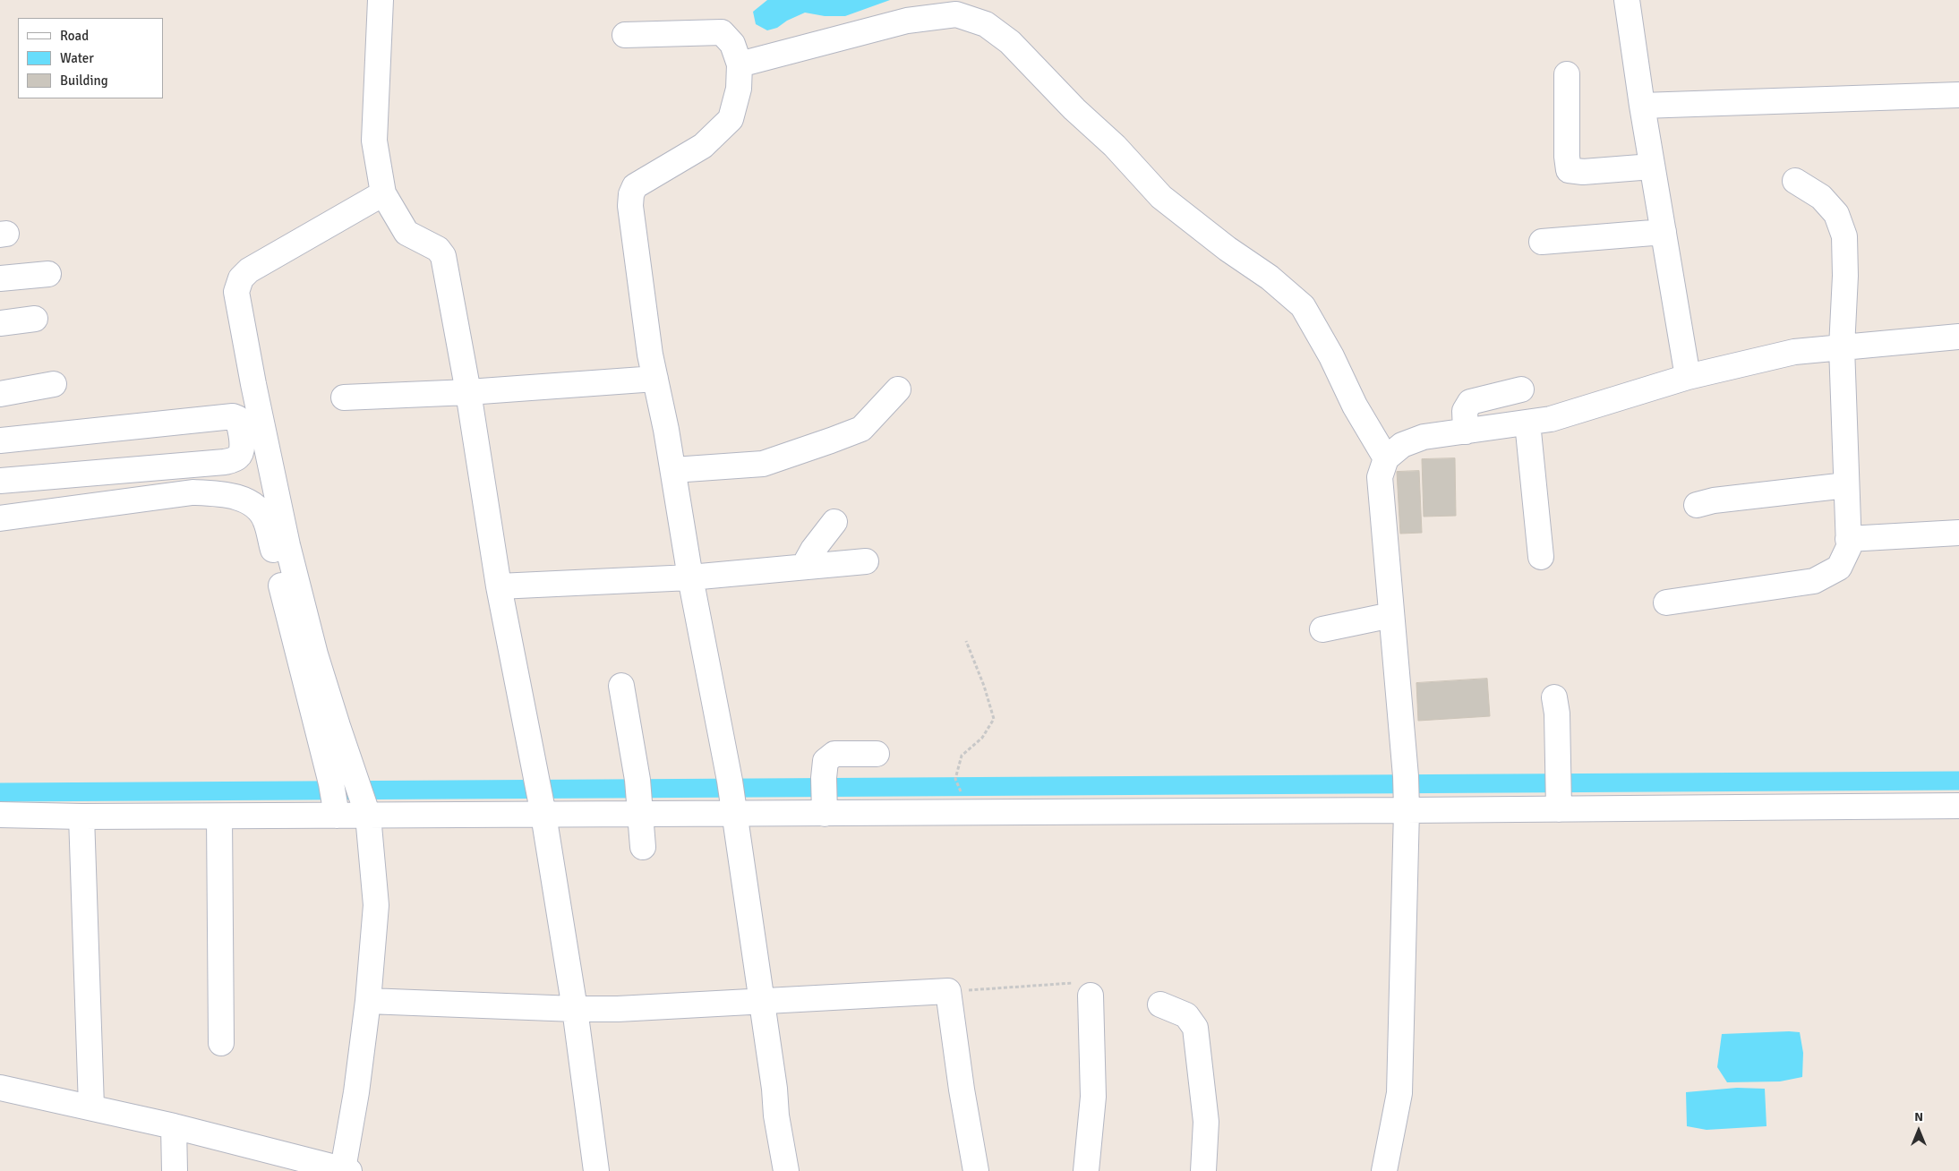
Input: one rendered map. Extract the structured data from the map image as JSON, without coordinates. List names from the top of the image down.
{
  "legend": ["Road", "Water", "Building"],
  "north": "top"
}
